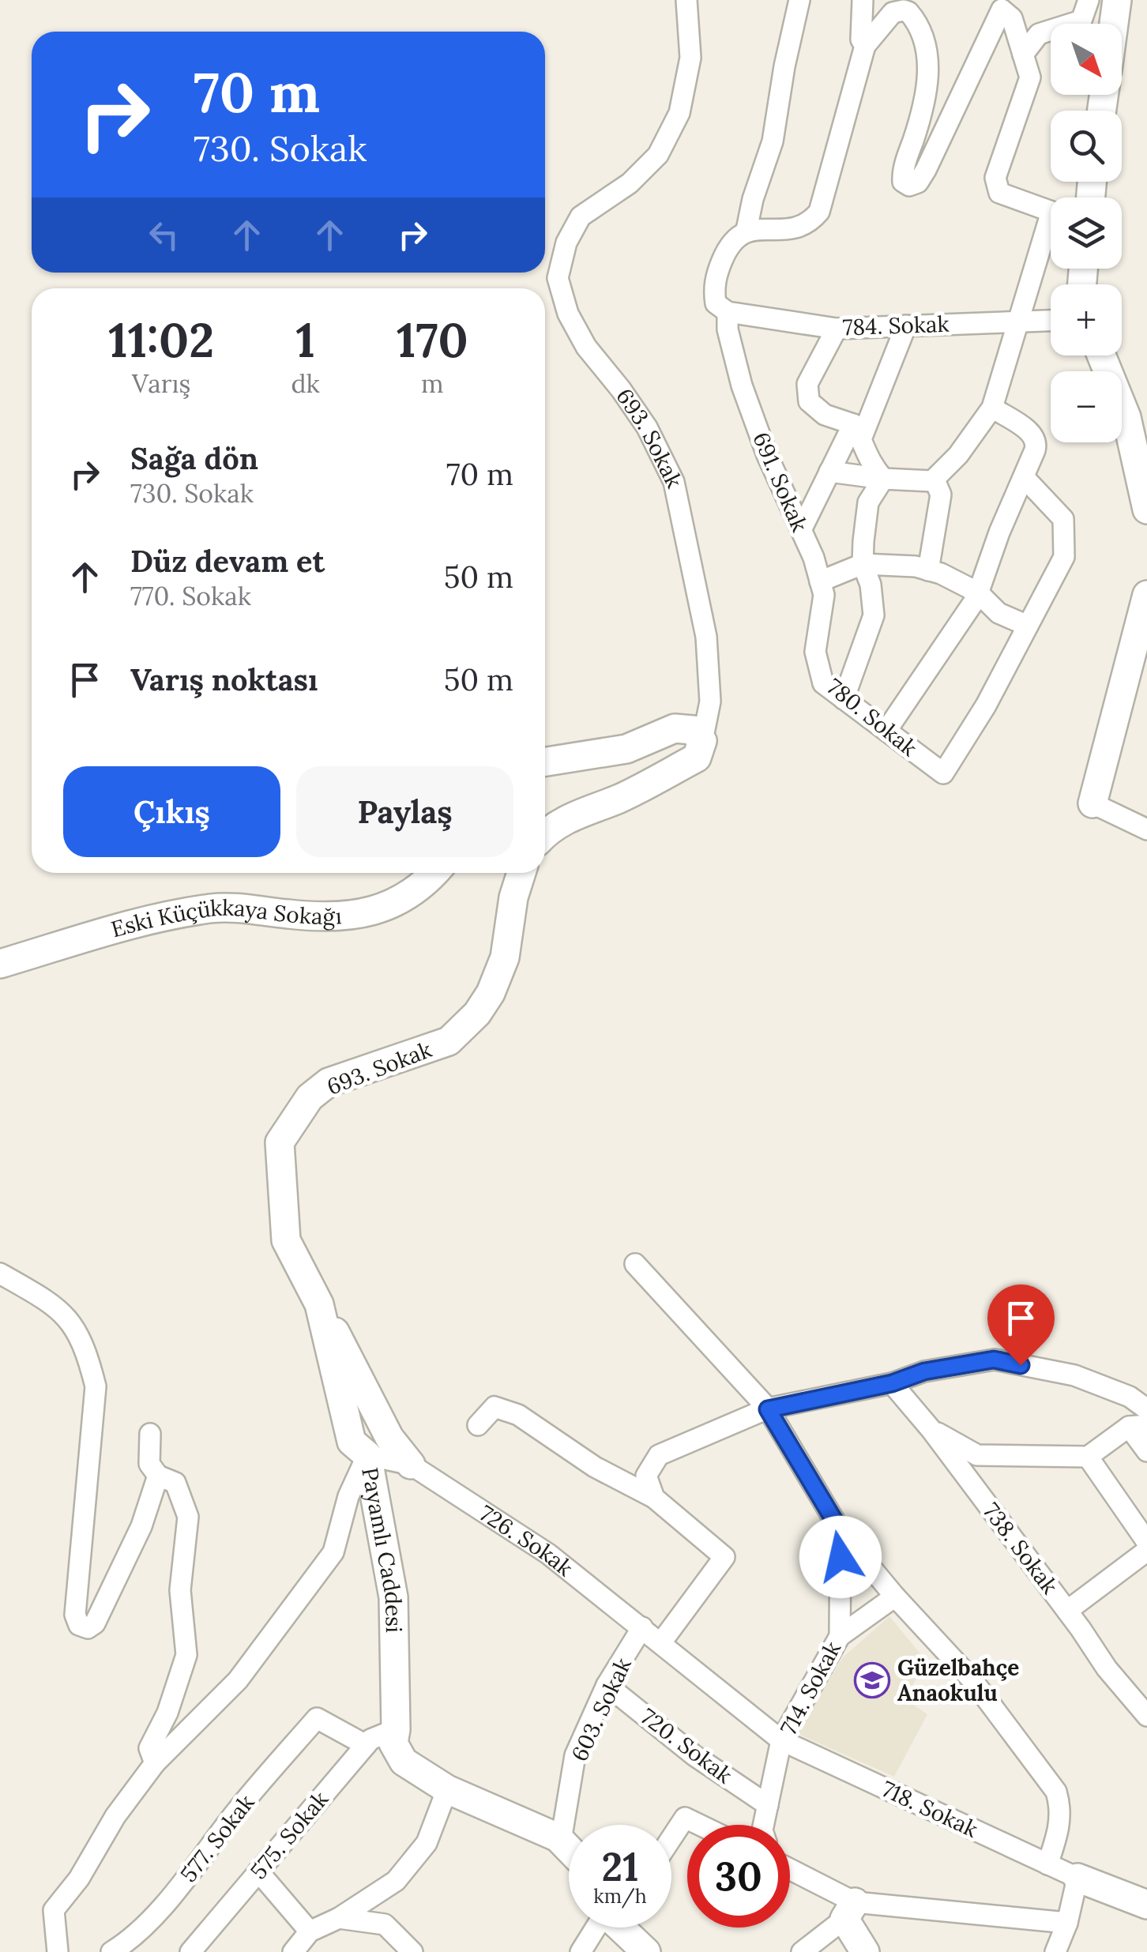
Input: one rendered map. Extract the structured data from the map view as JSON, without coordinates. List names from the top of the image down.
{
  "streets": {
    "street": [
      "784. Sokak",
      "693. Sokak",
      "691. Sokak",
      "780. Sokak",
      "Eski Küçükkaya Sokağı",
      "726. Sokak",
      "738. Sokak",
      "Payamlı Caddesi",
      "714. Sokak",
      "603. Sokak",
      "720. Sokak",
      "718. Sokak",
      "575. Sokak",
      "577. Sokak"
    ]
  },
  "crossings": [
    ["784. Sokak", "691. Sokak"],
    ["693. Sokak", "Payamlı Caddesi"],
    ["691. Sokak", "780. Sokak"],
    ["726. Sokak", "Payamlı Caddesi"],
    ["726. Sokak", "714. Sokak"],
    ["726. Sokak", "603. Sokak"],
    ["726. Sokak", "718. Sokak"],
    ["Payamlı Caddesi", "603. Sokak"],
    ["Payamlı Caddesi", "575. Sokak"],
    ["714. Sokak", "720. Sokak"],
    ["714. Sokak", "718. Sokak"],
    ["603. Sokak", "720. Sokak"],
    ["575. Sokak", "577. Sokak"]
  ],
  "places": {
    "school or university": ["Güzelbahçe Anaokulu"]
  },
  "north": "bottom right",
  "page": {
    "map_buttons": ["+", "−"],
    "turn": ["70 m", "730. Sokak"],
    "eta": [
      "11:02",
      "Varış",
      "1",
      "dk",
      "170",
      "m"
    ],
    "list": [
      {
        "name": "Sağa dön",
        "note": "730. Sokak",
        "value": "70 m"
      },
      {
        "name": "Düz devam et",
        "note": "770. Sokak",
        "value": "50 m"
      },
      {
        "name": "Varış noktası",
        "value": "50 m"
      }
    ],
    "buttons": ["Çıkış", "Paylaş"],
    "speed": "21 km/h",
    "limit": "30"
  }
}
